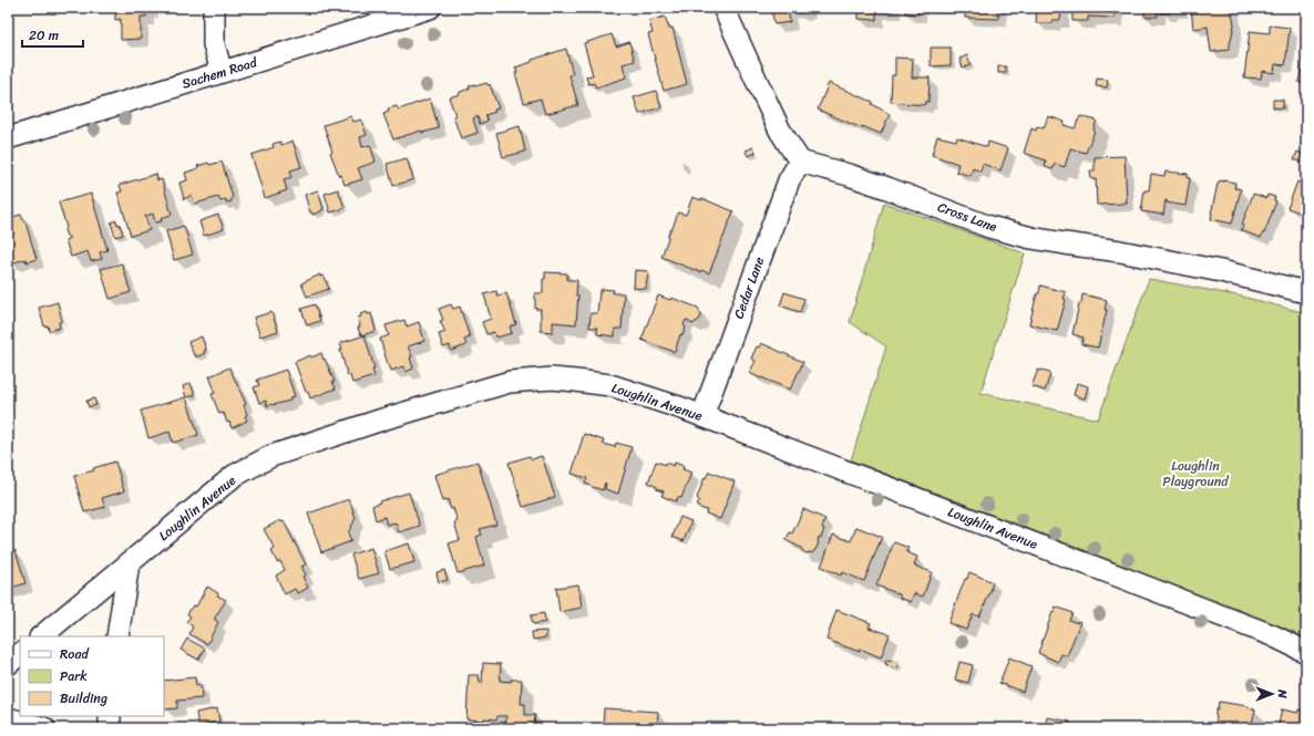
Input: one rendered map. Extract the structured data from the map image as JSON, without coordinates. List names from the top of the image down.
{
  "streets": {
    "street": [
      "Sachem Road",
      "Cross Lane",
      "Cedar Lane",
      "Loughlin Avenue"
    ]
  },
  "crossings": [
    ["Cross Lane", "Cedar Lane"],
    ["Cedar Lane", "Loughlin Avenue"]
  ],
  "parks": ["Loughlin Playground"],
  "legend": ["Road", "Park", "Building"],
  "scale_bar": "20 m",
  "north": "right"
}
